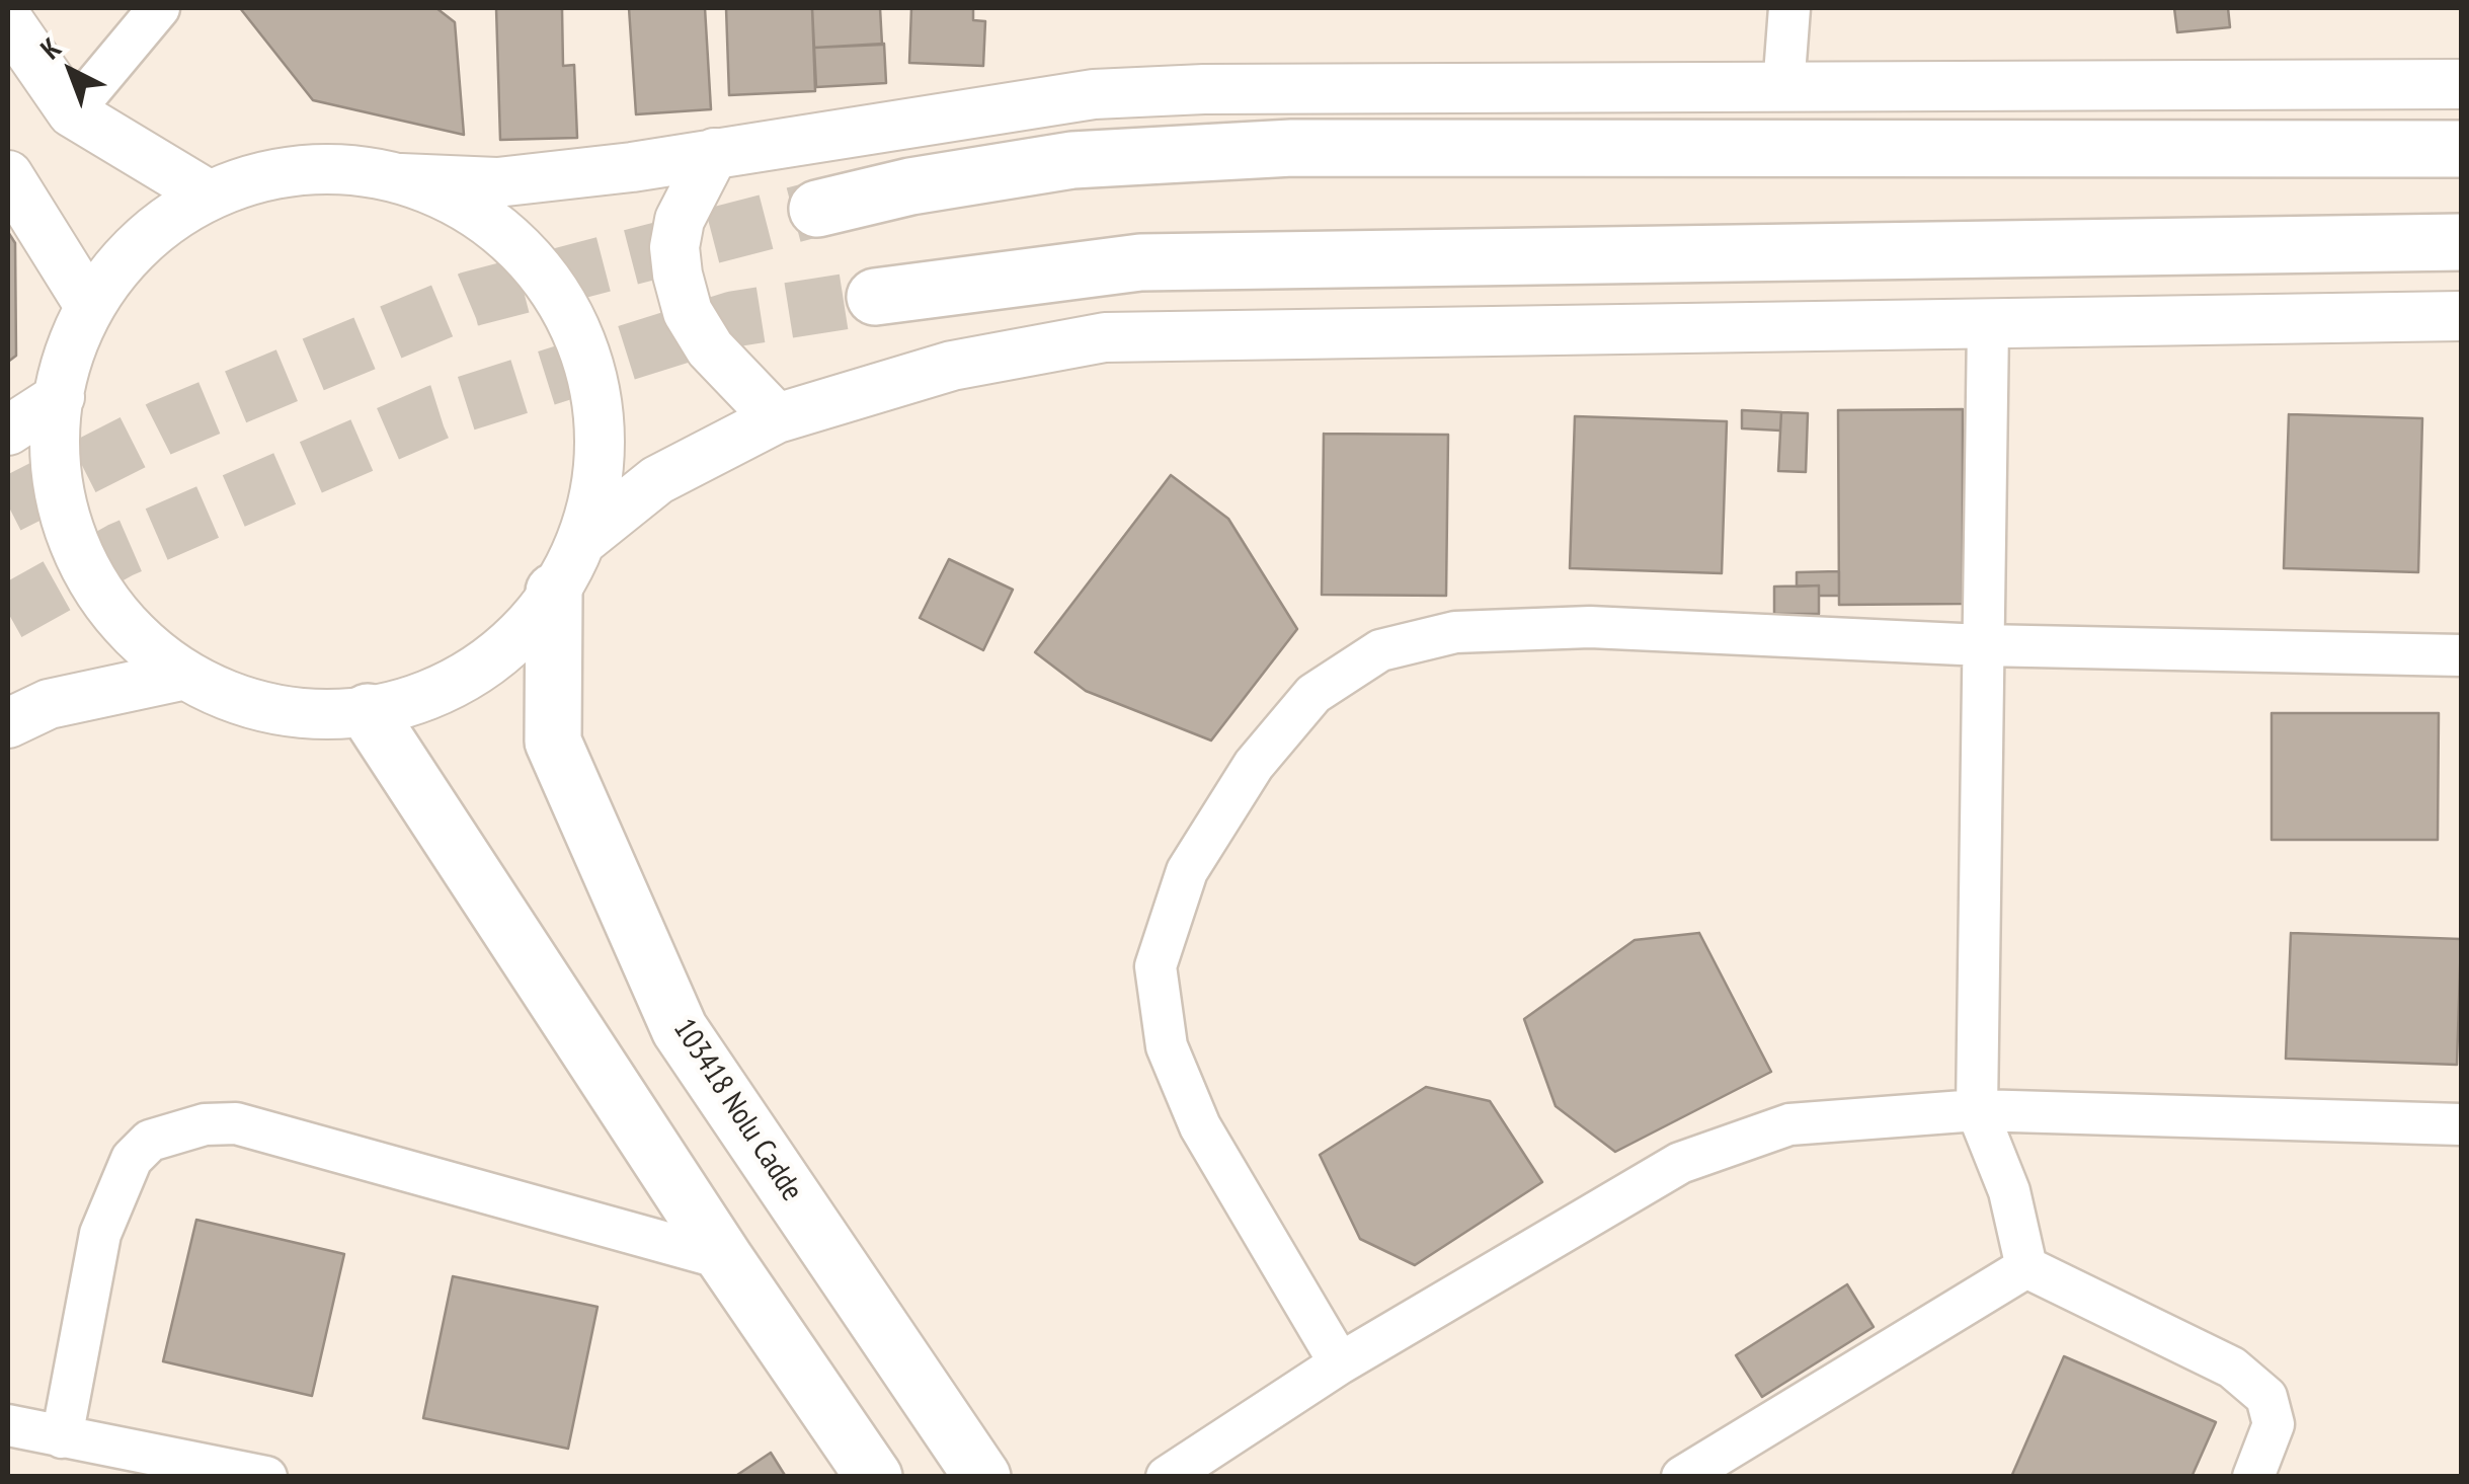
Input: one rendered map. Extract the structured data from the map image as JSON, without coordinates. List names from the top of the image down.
{
  "streets": {
    "main road": ["103418 Nolu Cadde"]
  },
  "north": "top left"
}
